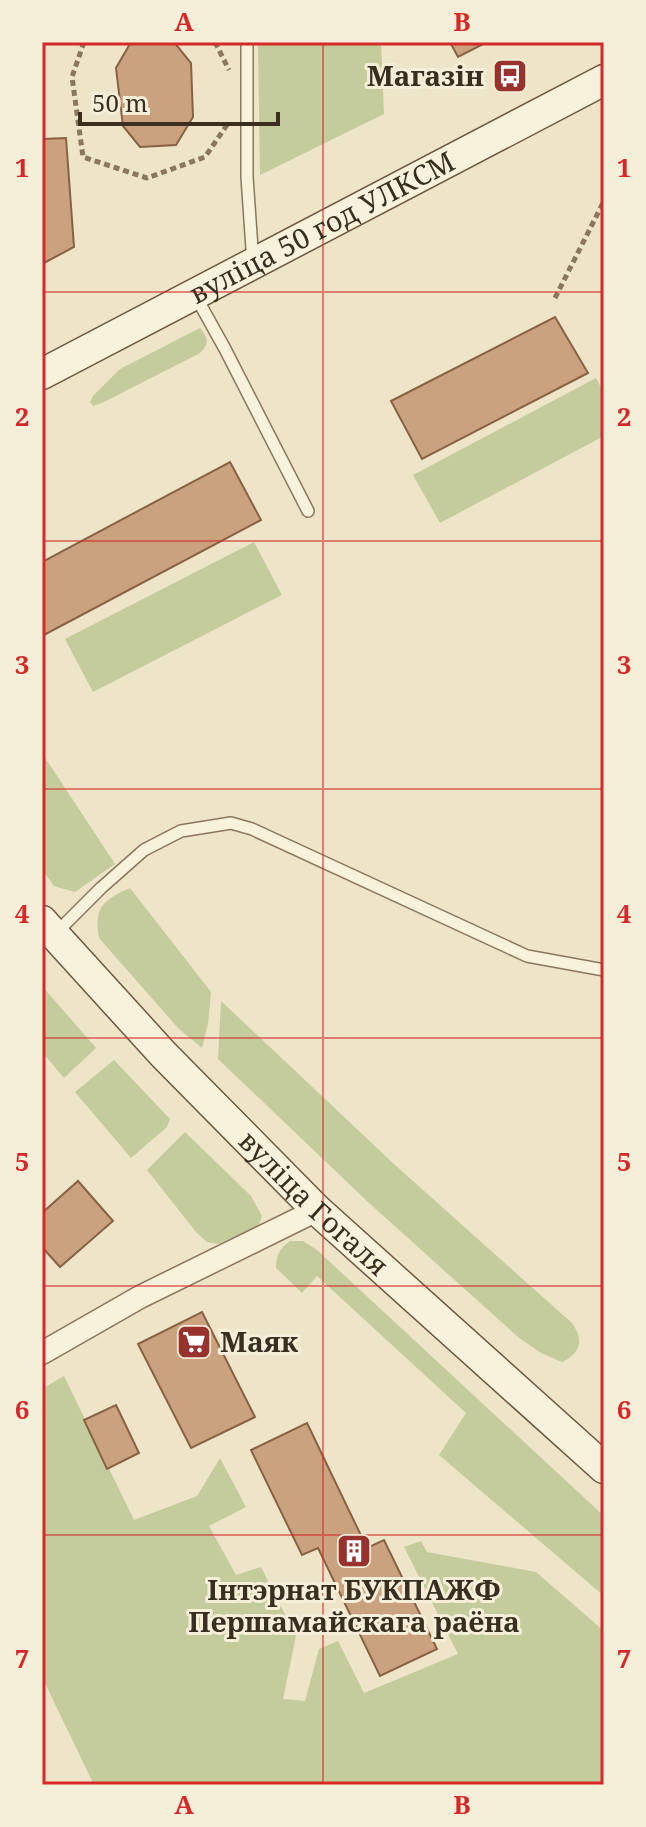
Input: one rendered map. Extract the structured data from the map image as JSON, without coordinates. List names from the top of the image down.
{
  "streets": {
    "main road": ["вуліца 50 год УЛКСМ", "вуліца Гогаля"]
  },
  "places": {
    "bus stop": ["Магазін"],
    "supermarket": ["Маяк"],
    "building": ["Інтэрнат БУКПАЖФ Першамайскага раёна"]
  },
  "scale_bar": "50 m",
  "grid": {
    "columns": ["A", "B"],
    "rows": [
      "1",
      "2",
      "3",
      "4",
      "5",
      "6",
      "7"
    ]
  }
}
